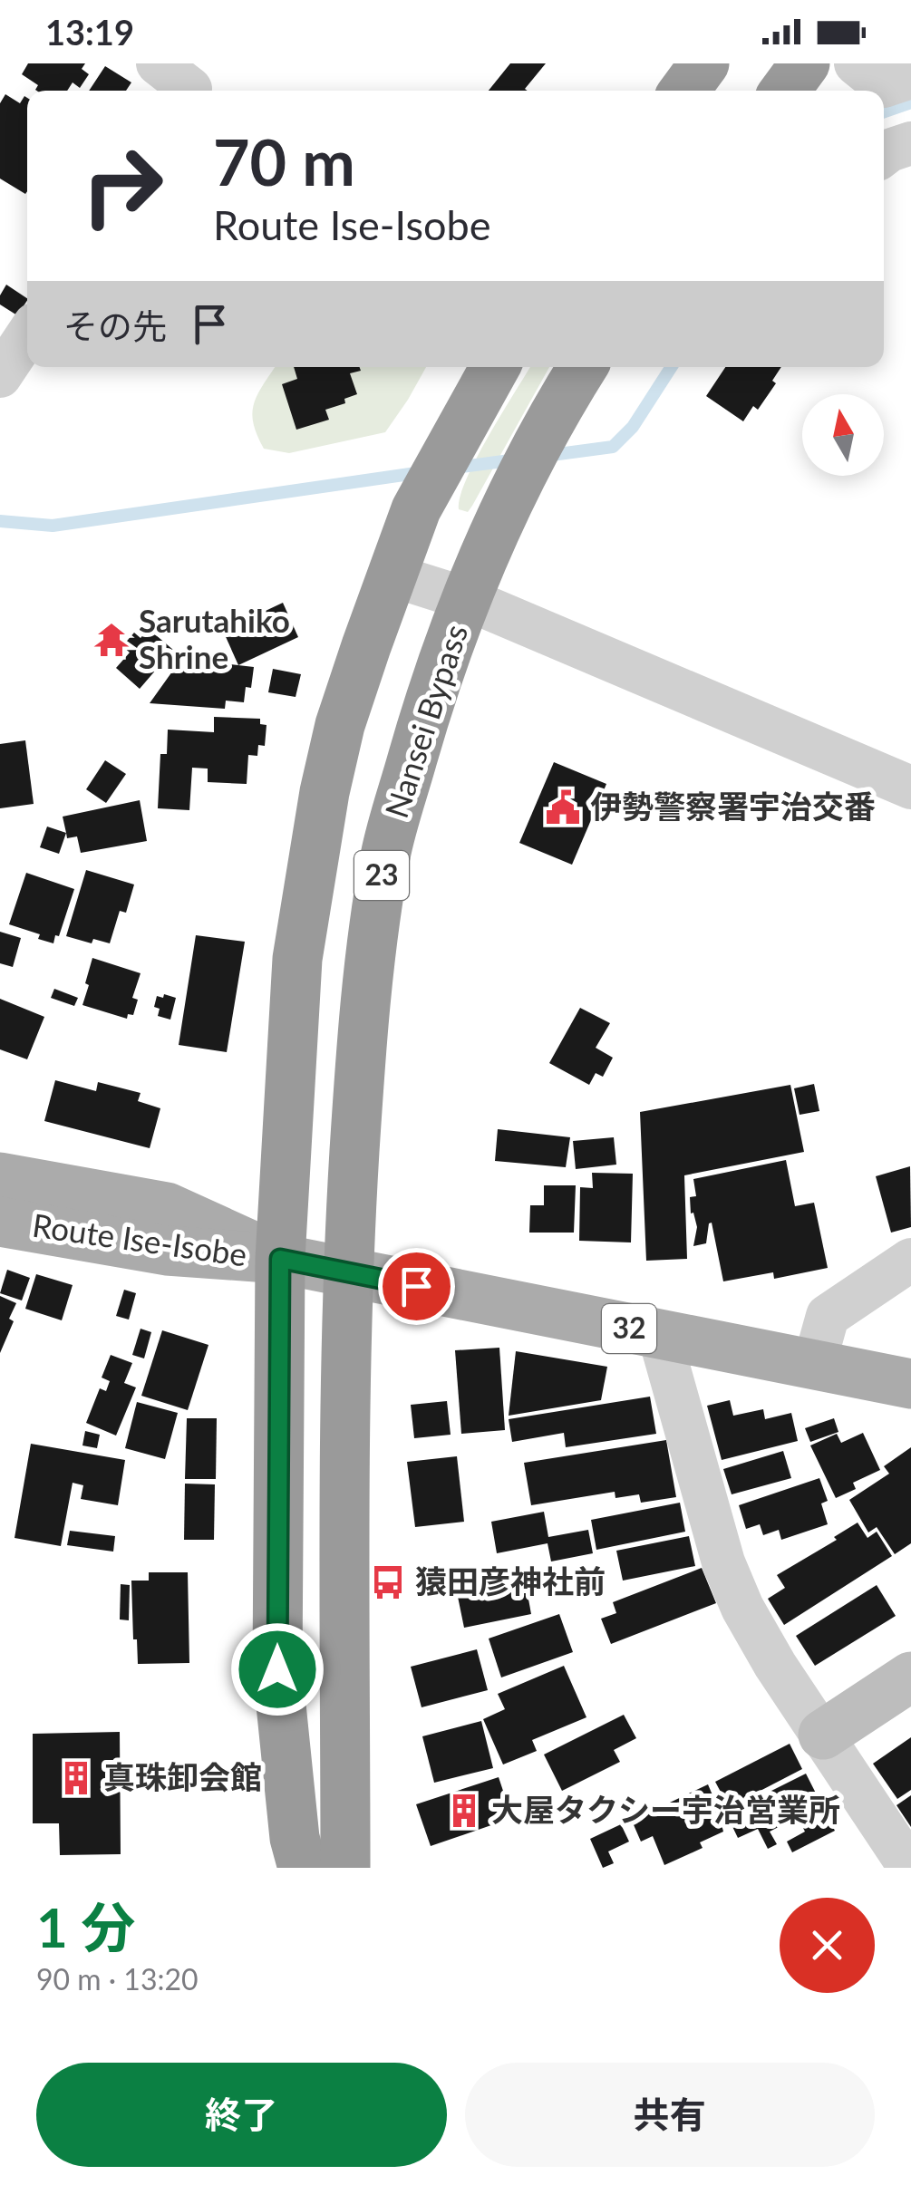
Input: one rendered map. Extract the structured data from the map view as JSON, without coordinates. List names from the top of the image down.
{
  "streets": {
    "highway": ["Nansei Bypass", "23"],
    "main road": ["Route Ise-Isobe", "32"]
  },
  "crossings": [
    ["Nansei Bypass", "23"],
    ["Nansei Bypass", "Route Ise-Isobe"],
    ["23", "Route Ise-Isobe"]
  ],
  "places": {
    "temple": ["Sarutahiko Shrine"],
    "public building": ["伊勢警察署宇治交番"],
    "bus stop": ["猿田彦神社前"],
    "building": ["真珠卸会館", "大屋タクシー宇治営業所"]
  },
  "north": "top",
  "page": {
    "status": "13:19",
    "turn": ["70 m", "Route Ise-Isobe"],
    "then": "その先",
    "heading": ["1 分", "90 m · 13:20"],
    "buttons": ["終了", "共有"]
  }
}
